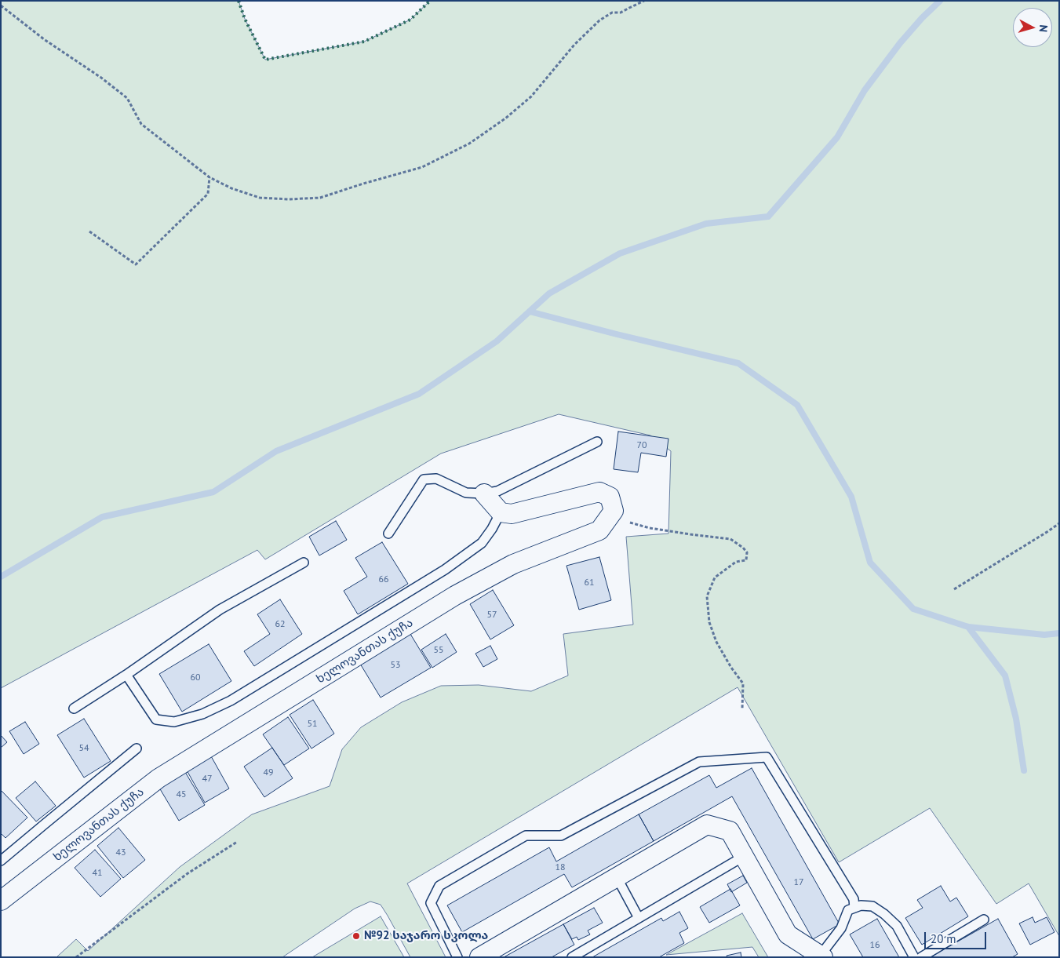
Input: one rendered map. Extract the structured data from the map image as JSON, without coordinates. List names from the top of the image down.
{
  "streets": {
    "street": ["ხელოვანთას ქუჩა"]
  },
  "places": ["№92 საჯარო სკოლა"],
  "house_numbers": [
    "70",
    "66",
    "61",
    "57",
    "62",
    "55",
    "53",
    "60",
    "51",
    "54",
    "49",
    "47",
    "45",
    "43",
    "18",
    "41",
    "17",
    "16"
  ],
  "scale_bar": "20 m",
  "north": "right"
}
